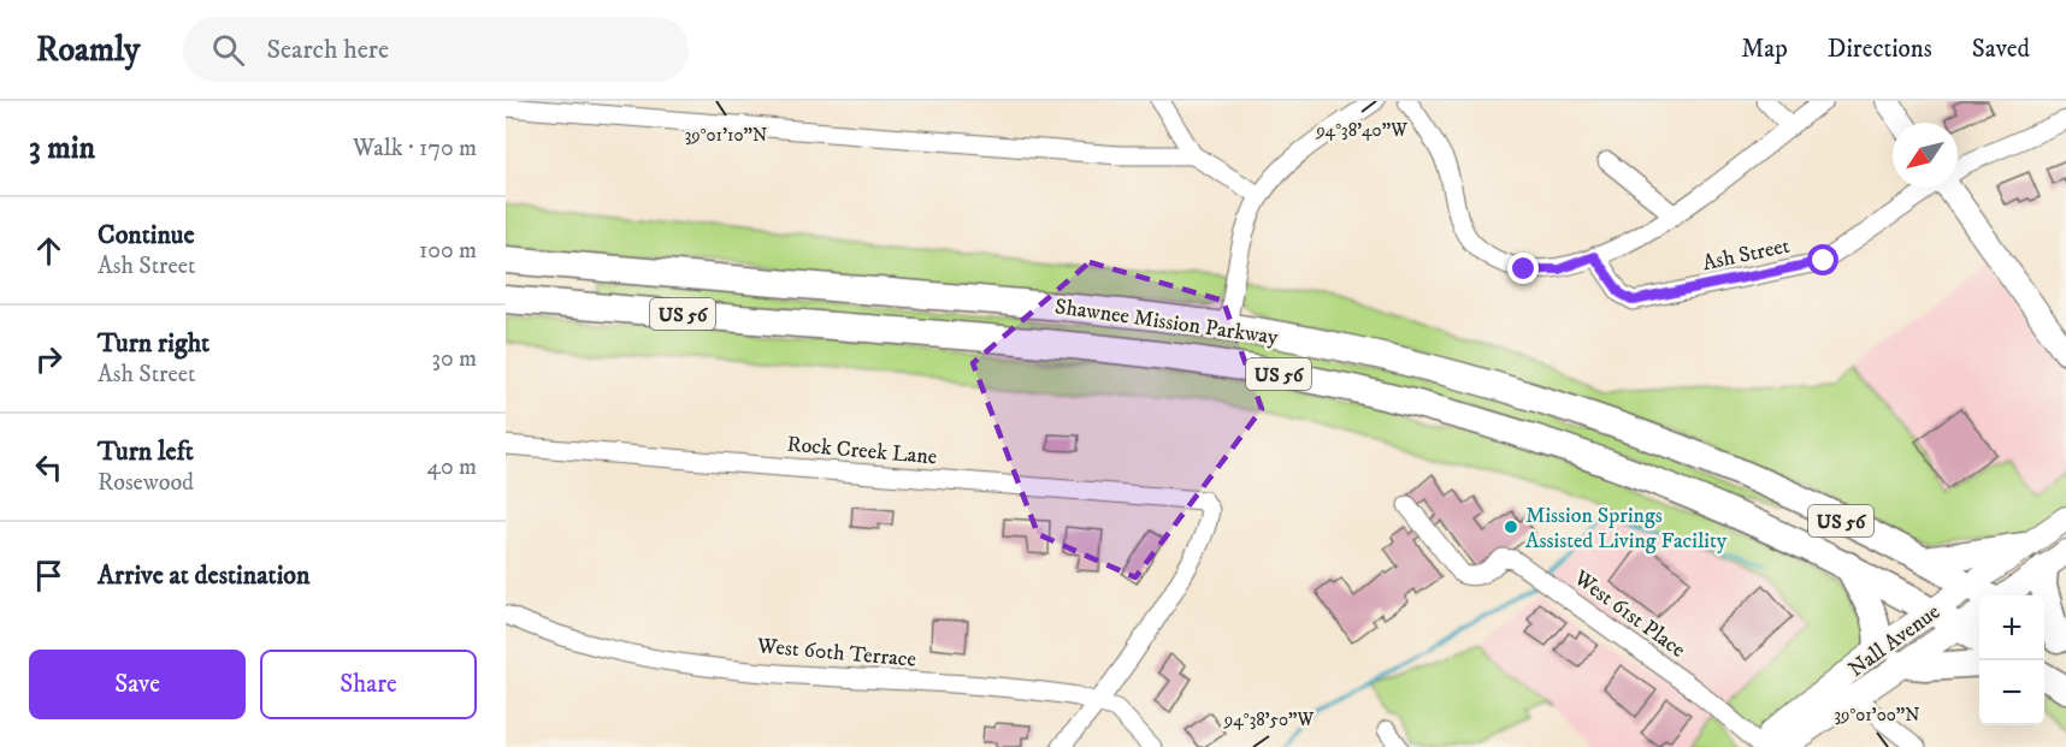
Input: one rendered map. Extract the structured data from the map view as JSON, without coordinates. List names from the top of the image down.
{
  "streets": {
    "highway": ["US 56", "Shawnee Mission Parkway"],
    "main road": ["Nall Avenue"],
    "street": [
      "Ash Street",
      "Rock Creek Lane",
      "West 61st Place",
      "West 60th Terrace"
    ]
  },
  "crossings": [
    ["Shawnee Mission Parkway", "Nall Avenue"],
    ["Rock Creek Lane", "West 60th Terrace"],
    ["West 61st Place", "Nall Avenue"]
  ],
  "places": ["Mission Springs Assisted Living Facility"],
  "north": "bottom left",
  "page": {
    "header": "Roamly",
    "search": "Search here",
    "nav": ["Map", "Directions", "Saved"],
    "heading": ["3 min", "Walk · 170 m"],
    "list": [
      ["Continue", "Ash Street", "100 m"],
      ["Turn right", "Ash Street", "30 m"],
      ["Turn left", "Rosewood", "40 m"],
      "Arrive at destination"
    ],
    "map_buttons": ["+", "−"],
    "buttons": ["Save", "Share"]
  },
  "coordinates": [
    "94°38'40\"W",
    "39°01'10\"N",
    "39°01'00\"N",
    "94°38'50\"W"
  ]
}
